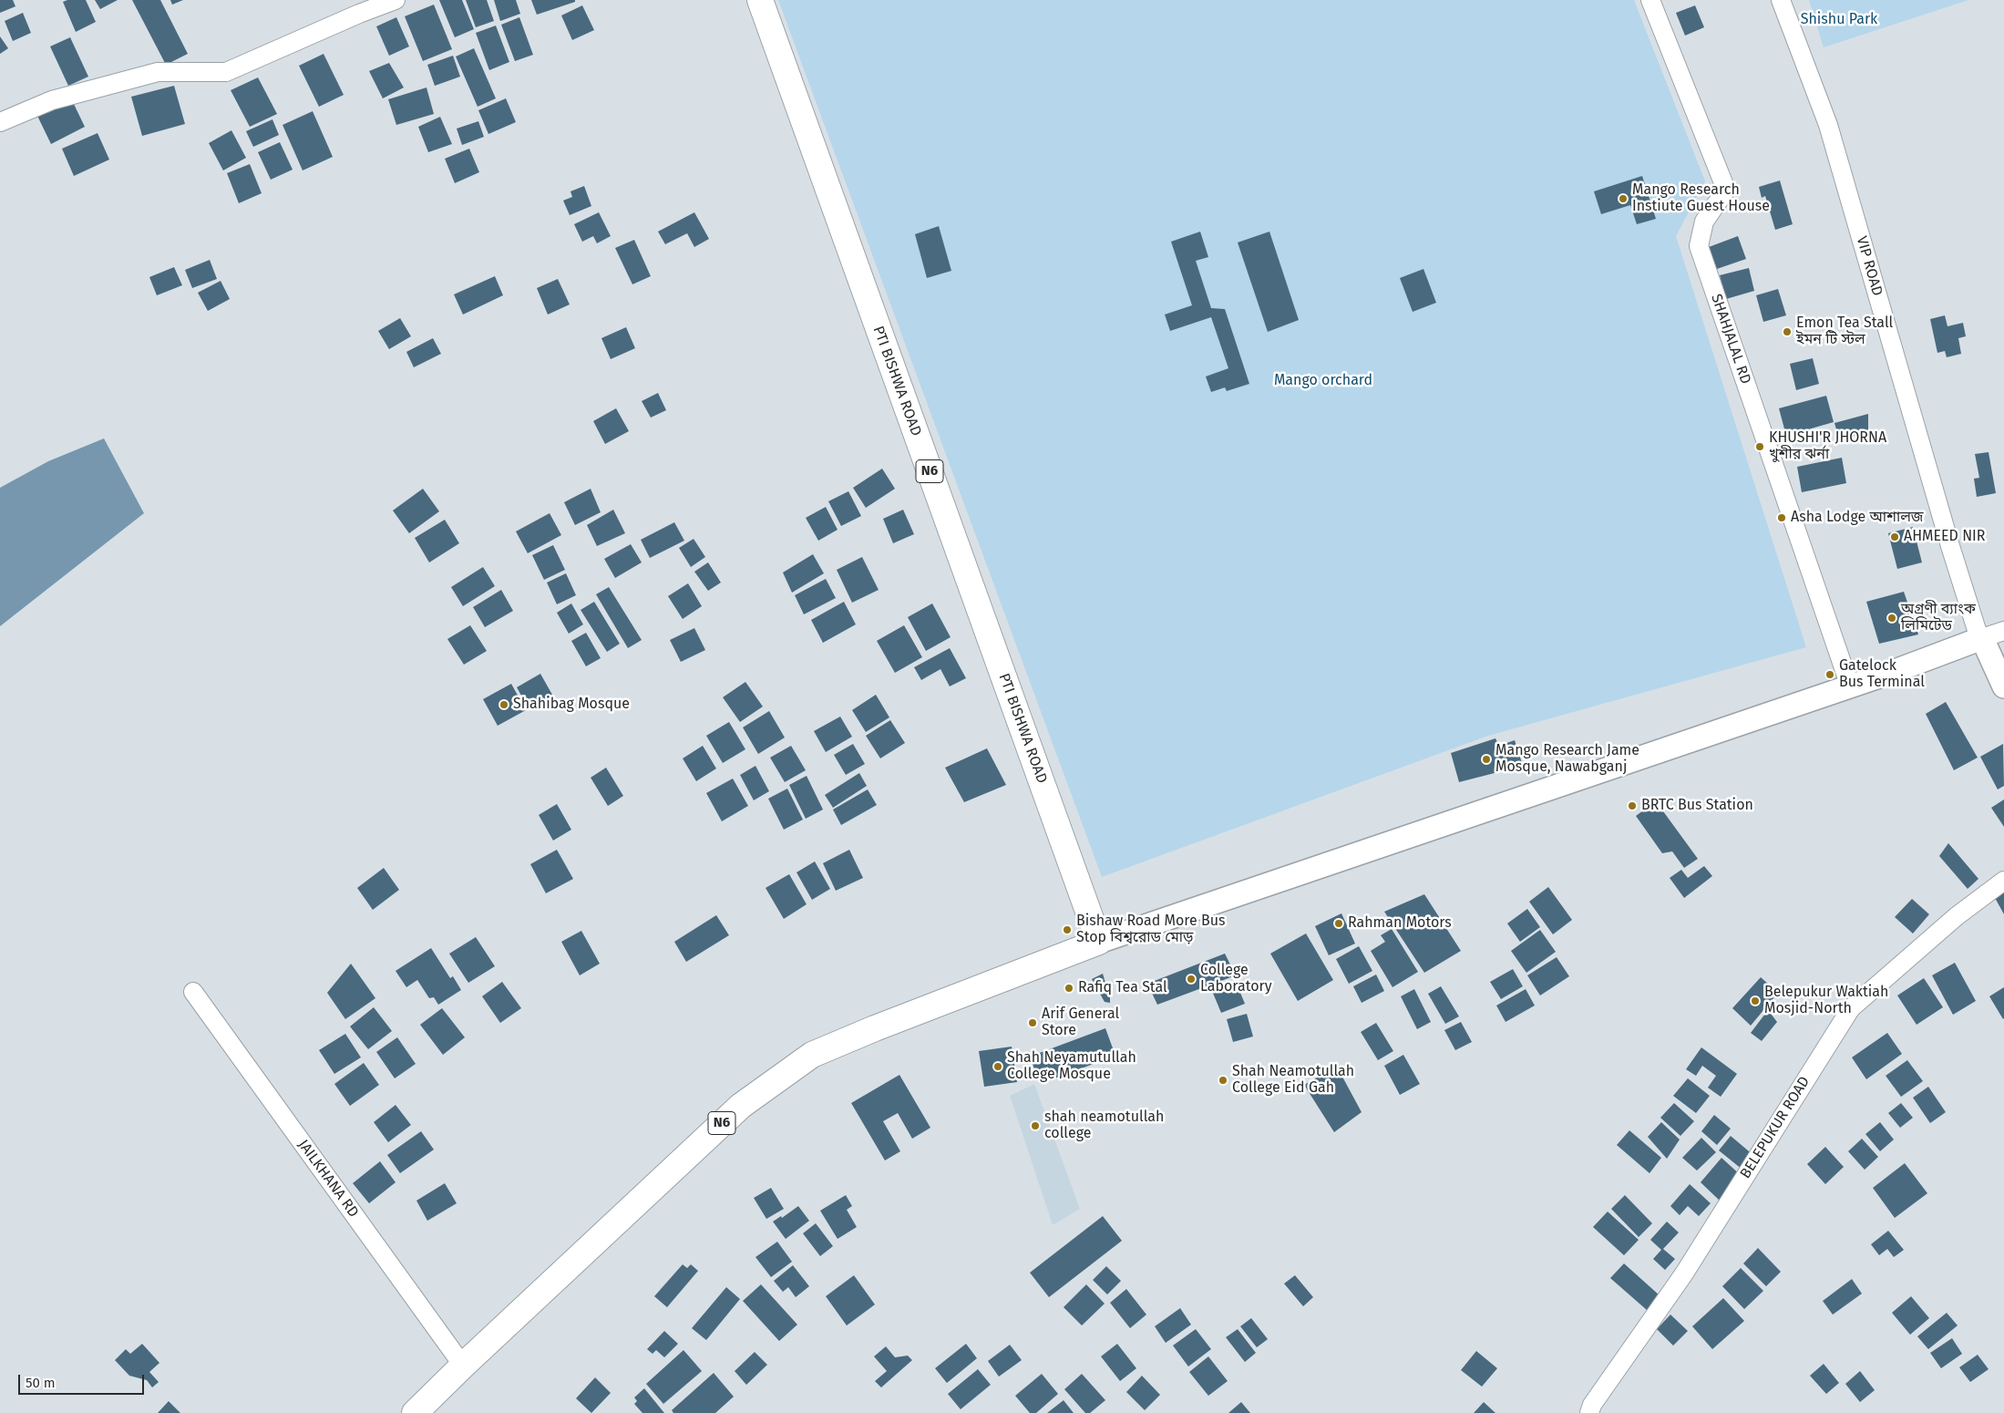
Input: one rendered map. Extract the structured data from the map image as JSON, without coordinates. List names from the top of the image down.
{
  "streets": {
    "highway": ["PTI BISHWA ROAD", "N6"],
    "street": [
      "VIP ROAD",
      "SHAHJALAL RD",
      "BELEPUKUR ROAD",
      "JAILKHANA RD"
    ]
  },
  "crossings": [
    ["PTI BISHWA ROAD", "N6"],
    ["N6", "JAILKHANA RD"]
  ],
  "parks": ["Shishu Park", "Mango orchard"],
  "places": [
    "Mango Research Instiute Guest House",
    "Emon Tea Stall ইমন টি স্টল",
    "KHUSHI'R JHORNA খুশীর ঝর্না",
    "Asha Lodge আশালজ",
    "AHMEED NIR",
    "অগ্রণী ব্যাংক লিমিটেড",
    "Gatelock Bus Terminal",
    "Shahibag Mosque",
    "Mango Research Jame Mosque, Nawabganj",
    "BRTC Bus Station",
    "Rahman Motors",
    "Bishaw Road More Bus Stop বিশ্বরোড মোড়",
    "College Laboratory",
    "Rafiq Tea Stal",
    "Belepukur Waktiah Mosjid-North",
    "Arif General Store",
    "Shah Neyamutullah College Mosque",
    "Shah Neamotullah College Eid Gah",
    "shah neamotullah college"
  ],
  "scale_bar": "50 m"
}
